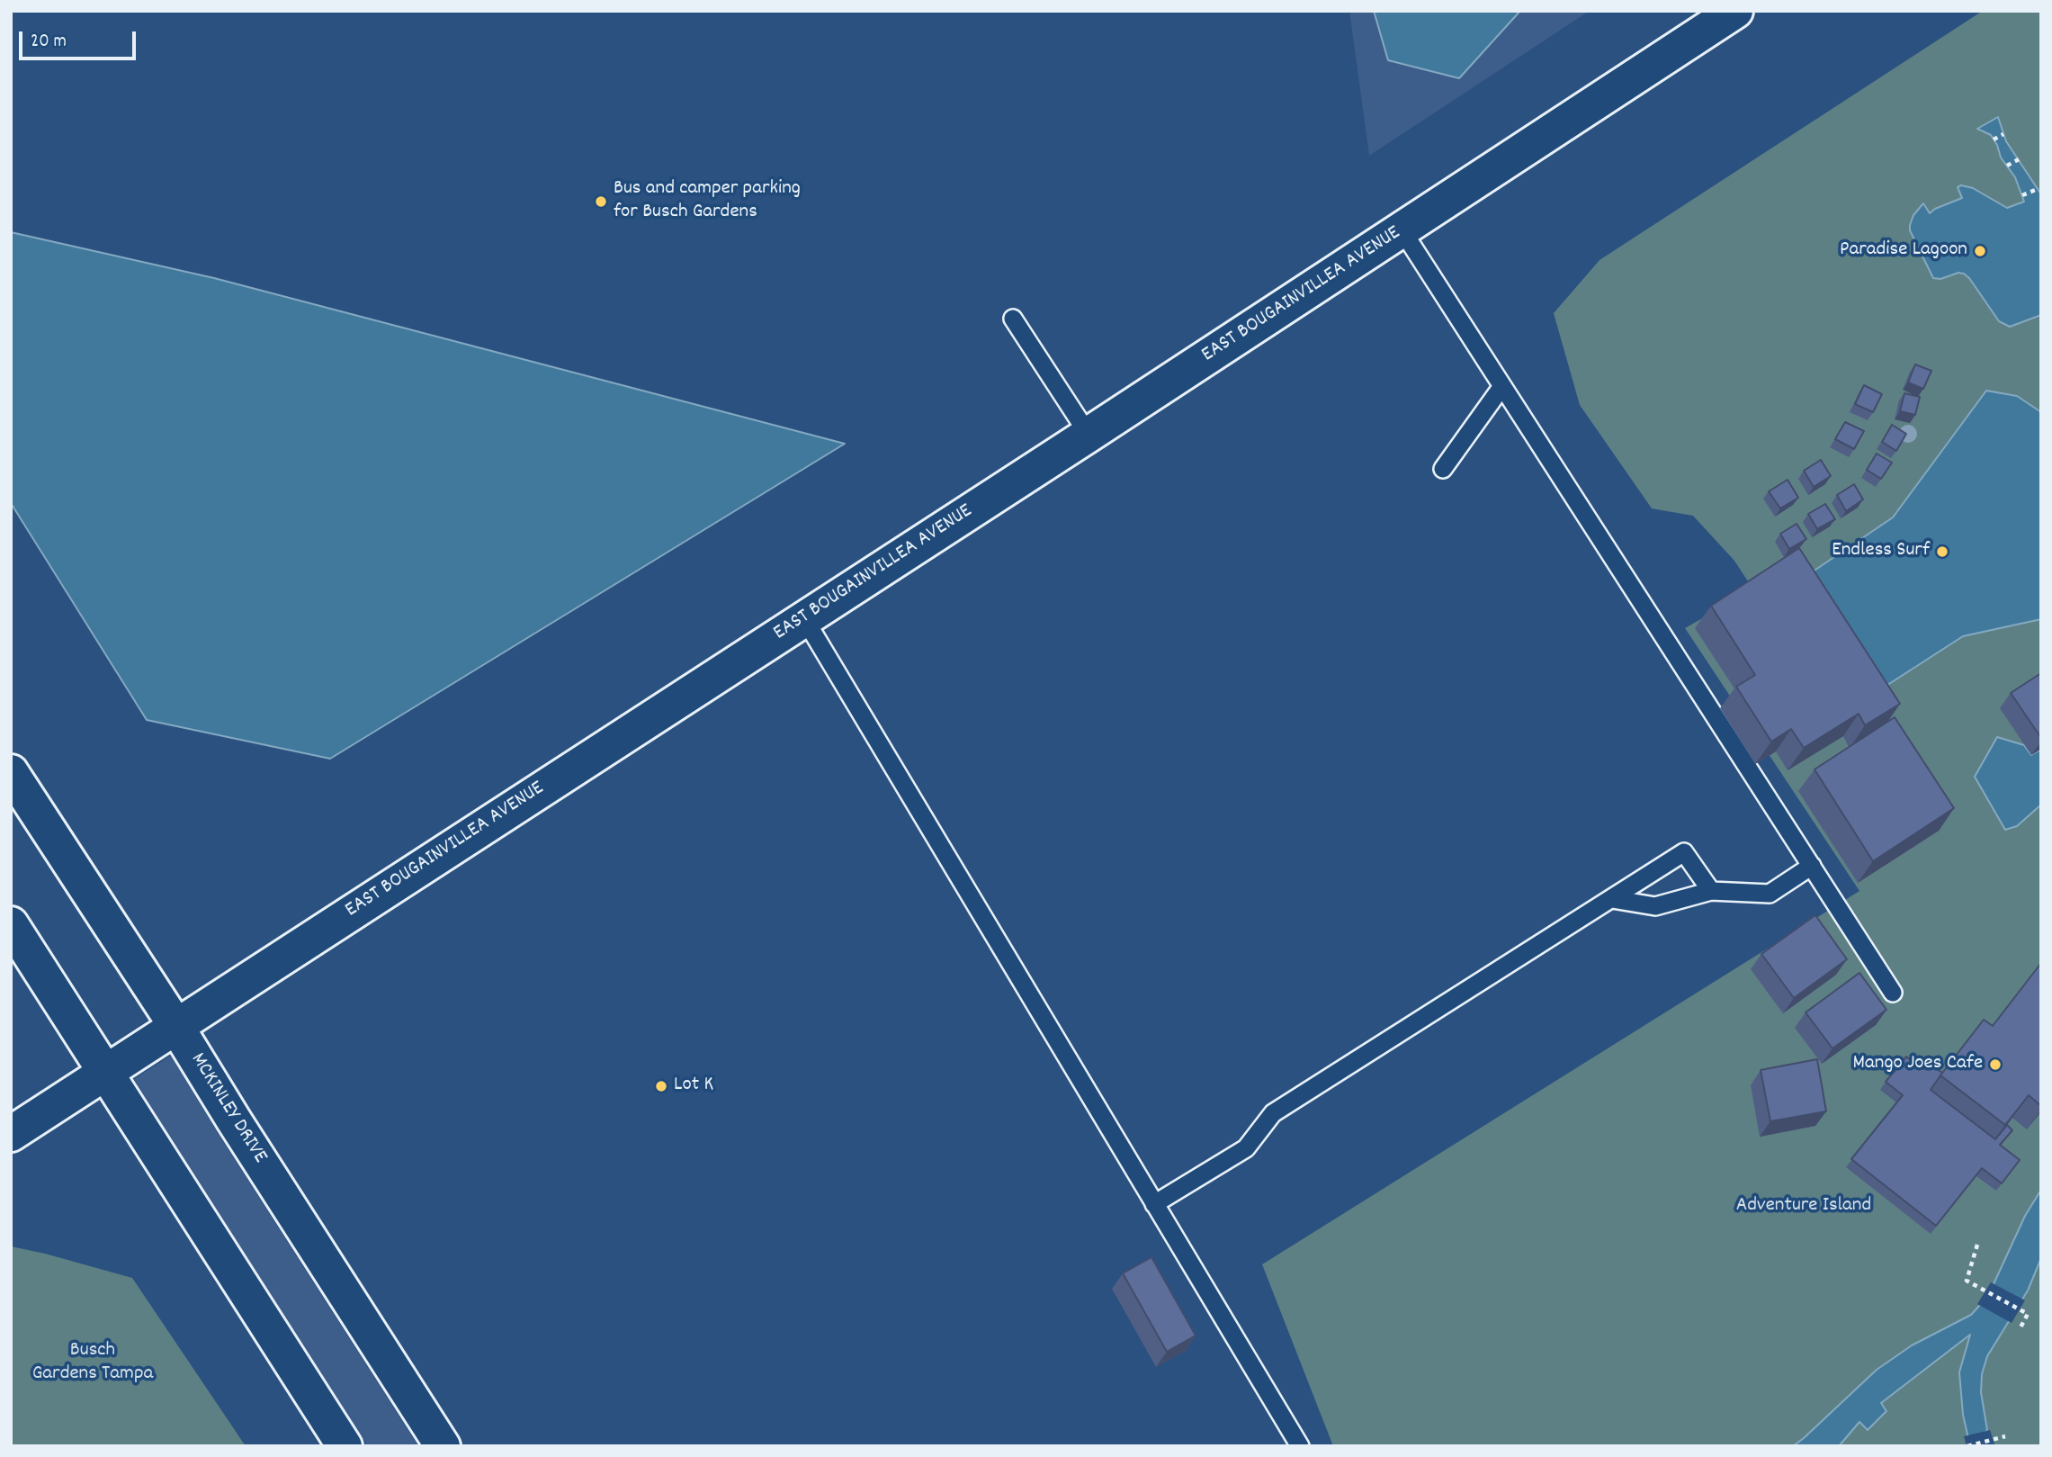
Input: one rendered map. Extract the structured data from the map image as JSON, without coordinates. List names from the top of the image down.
{
  "streets": {
    "street": ["EAST BOUGAINVILLEA AVENUE", "MCKINLEY DRIVE"]
  },
  "crossings": [
    ["EAST BOUGAINVILLEA AVENUE", "MCKINLEY DRIVE"]
  ],
  "parks": ["Adventure Island", "Busch Gardens Tampa"],
  "places": [
    "Bus and camper parking for Busch Gardens",
    "Paradise Lagoon",
    "Endless Surf",
    "Mango Joes Cafe",
    "Lot K"
  ],
  "scale_bar": "20 m"
}
